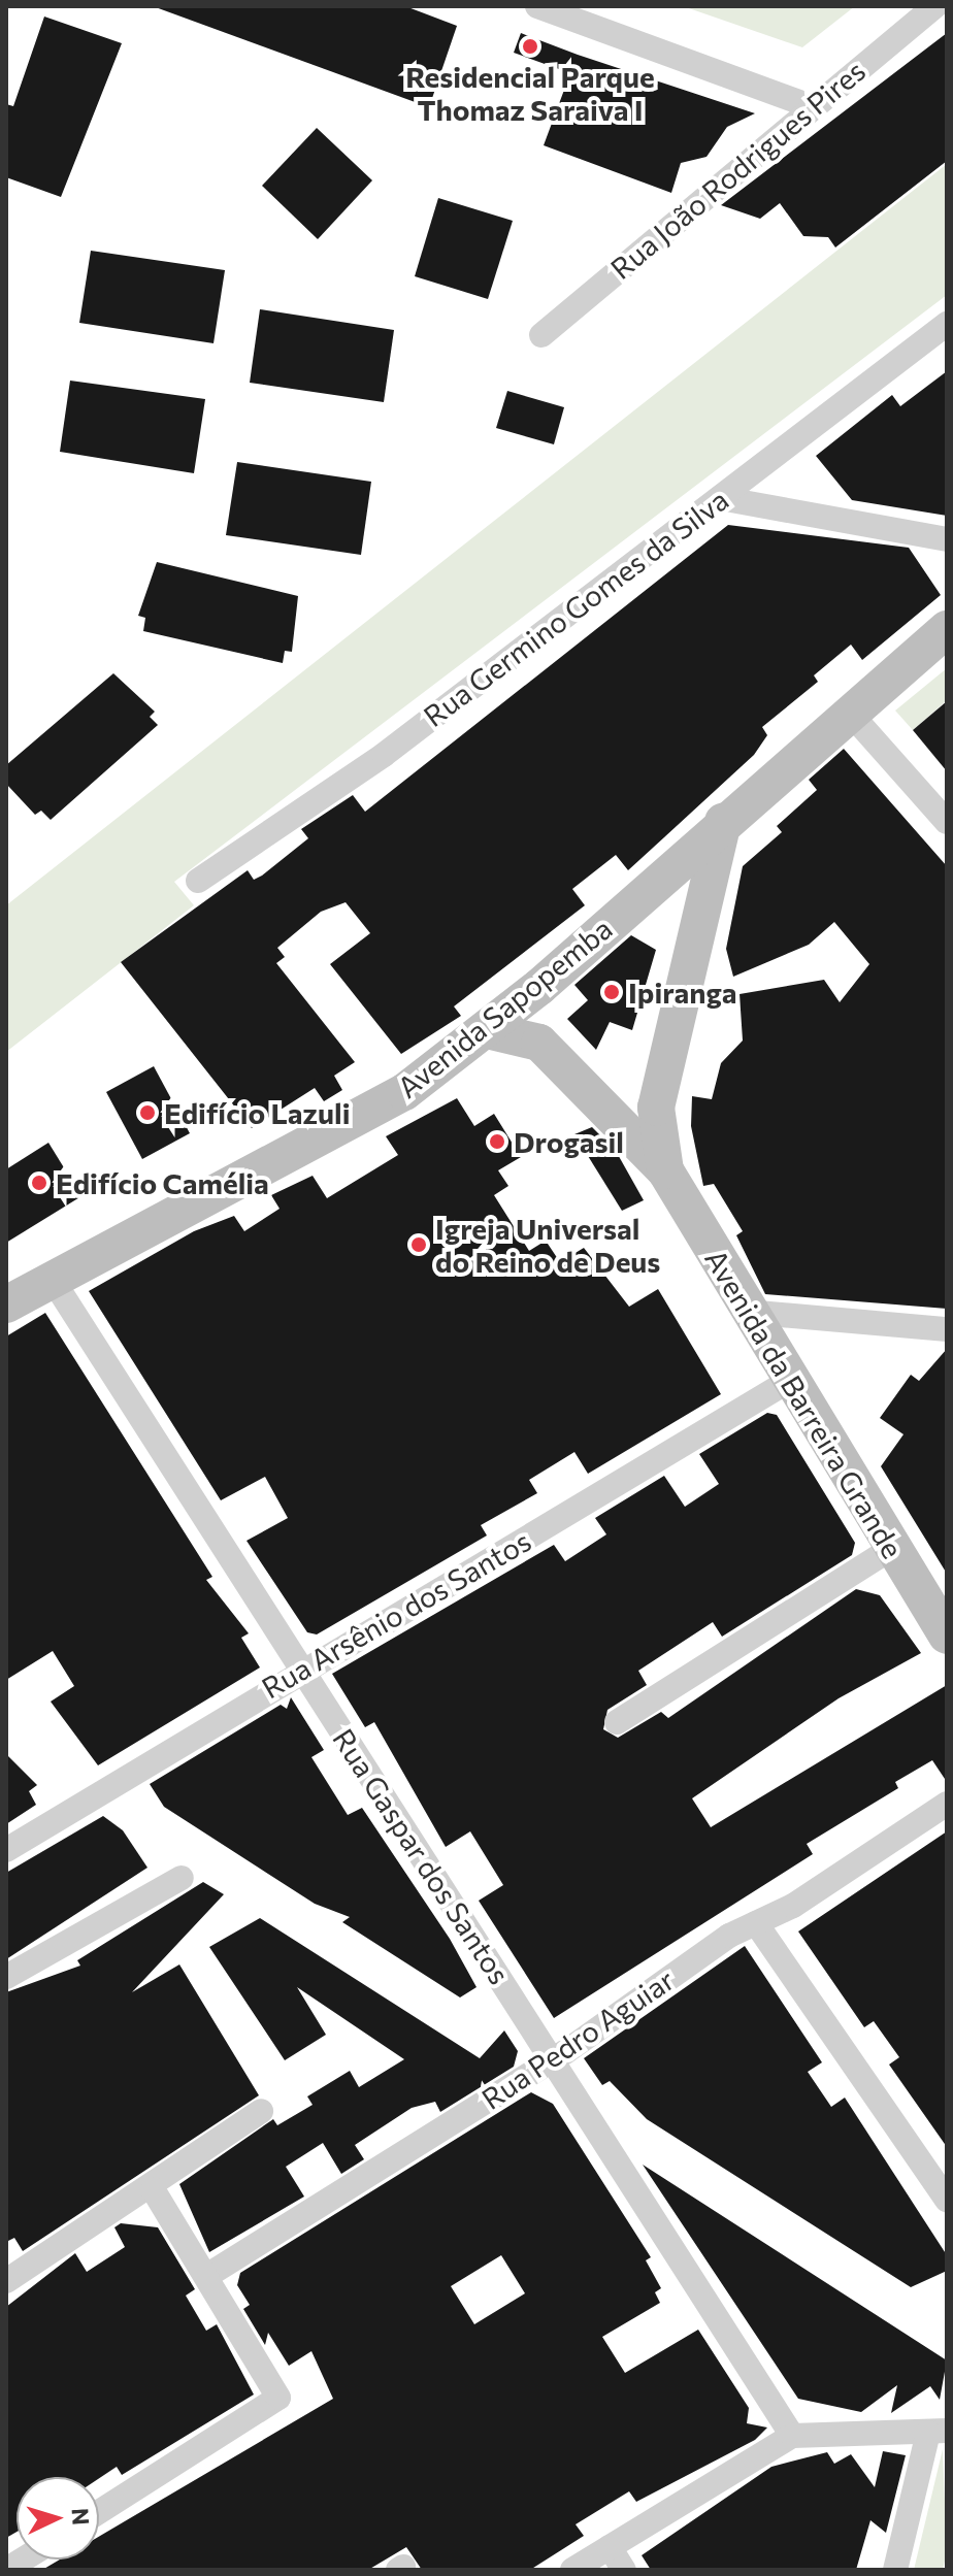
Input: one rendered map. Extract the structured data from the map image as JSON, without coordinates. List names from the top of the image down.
{
  "streets": {
    "main road": ["Avenida Sapopemba", "Avenida da Barreira Grande"],
    "street": [
      "Rua João Rodrigues Pires",
      "Rua Germino Gomes da Silva",
      "Rua Arsênio dos Santos",
      "Rua Gaspar dos Santos",
      "Rua Pedro Aguiar"
    ]
  },
  "crossings": [
    ["Avenida Sapopemba", "Avenida da Barreira Grande"],
    ["Avenida Sapopemba", "Rua Gaspar dos Santos"],
    ["Avenida da Barreira Grande", "Rua Arsênio dos Santos"],
    ["Rua Arsênio dos Santos", "Rua Gaspar dos Santos"],
    ["Rua Gaspar dos Santos", "Rua Pedro Aguiar"]
  ],
  "places": [
    "Residencial Parque Thomaz Saraiva I",
    "Ipiranga",
    "Edifício Lazuli",
    "Drogasil",
    "Edifício Camélia",
    "Igreja Universal do Reino de Deus"
  ],
  "north": "right"
}
